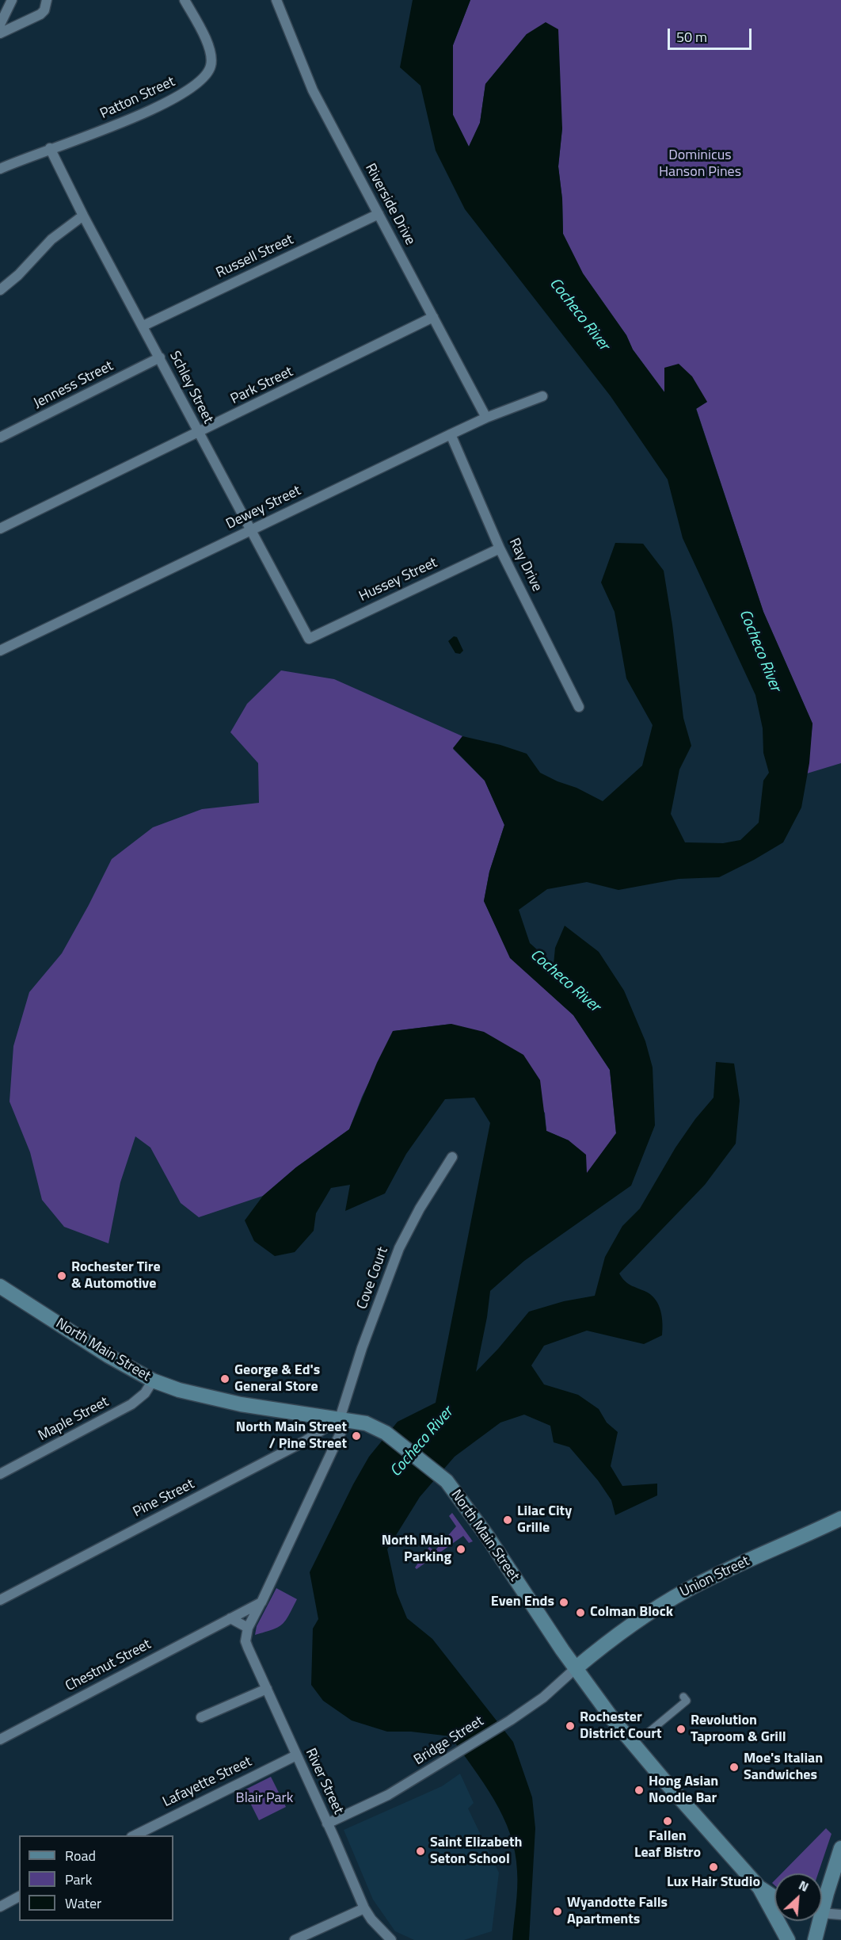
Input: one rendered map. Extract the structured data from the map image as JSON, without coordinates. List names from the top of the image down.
{
  "streets": {
    "main road": ["North Main Street", "Union Street"],
    "street": [
      "Patton Street",
      "Riverside Drive",
      "Russell Street",
      "Jenness Street",
      "Park Street",
      "Schley Street",
      "Dewey Street",
      "Ray Drive",
      "Hussey Street",
      "Cove Court",
      "Maple Street",
      "Pine Street",
      "Chestnut Street",
      "Bridge Street",
      "River Street",
      "Lafayette Street"
    ]
  },
  "crossings": [
    ["Patton Street", "Schley Street"],
    ["Riverside Drive", "Russell Street"],
    ["Riverside Drive", "Park Street"],
    ["Riverside Drive", "Dewey Street"],
    ["Russell Street", "Schley Street"],
    ["Jenness Street", "Schley Street"],
    ["Park Street", "Schley Street"],
    ["Schley Street", "Dewey Street"],
    ["Schley Street", "Hussey Street"],
    ["Dewey Street", "Ray Drive"],
    ["Ray Drive", "Hussey Street"],
    ["Cove Court", "North Main Street"],
    ["Cove Court", "Pine Street"],
    ["Cove Court", "River Street"],
    ["North Main Street", "Maple Street"],
    ["North Main Street", "Pine Street"],
    ["North Main Street", "Union Street"],
    ["North Main Street", "Bridge Street"],
    ["North Main Street", "River Street"],
    ["Pine Street", "River Street"],
    ["Union Street", "Bridge Street"],
    ["Bridge Street", "River Street"],
    ["River Street", "Lafayette Street"]
  ],
  "water": ["Cocheco River"],
  "parks": ["Dominicus Hanson Pines", "Blair Park"],
  "places": [
    "Rochester Tire & Automotive",
    "George & Ed's General Store",
    "North Main Street / Pine Street",
    "Lilac City Grille",
    "North Main Parking",
    "Even Ends",
    "Colman Block",
    "Rochester District Court",
    "Revolution Taproom & Grill",
    "Moe's Italian Sandwiches",
    "Hong Asian Noodle Bar",
    "Fallen Leaf Bistro",
    "Saint Elizabeth Seton School",
    "Lux Hair Studio",
    "Wyandotte Falls Apartments"
  ],
  "legend": ["Road", "Park", "Water"],
  "scale_bar": "50 m",
  "north": "top right"
}
